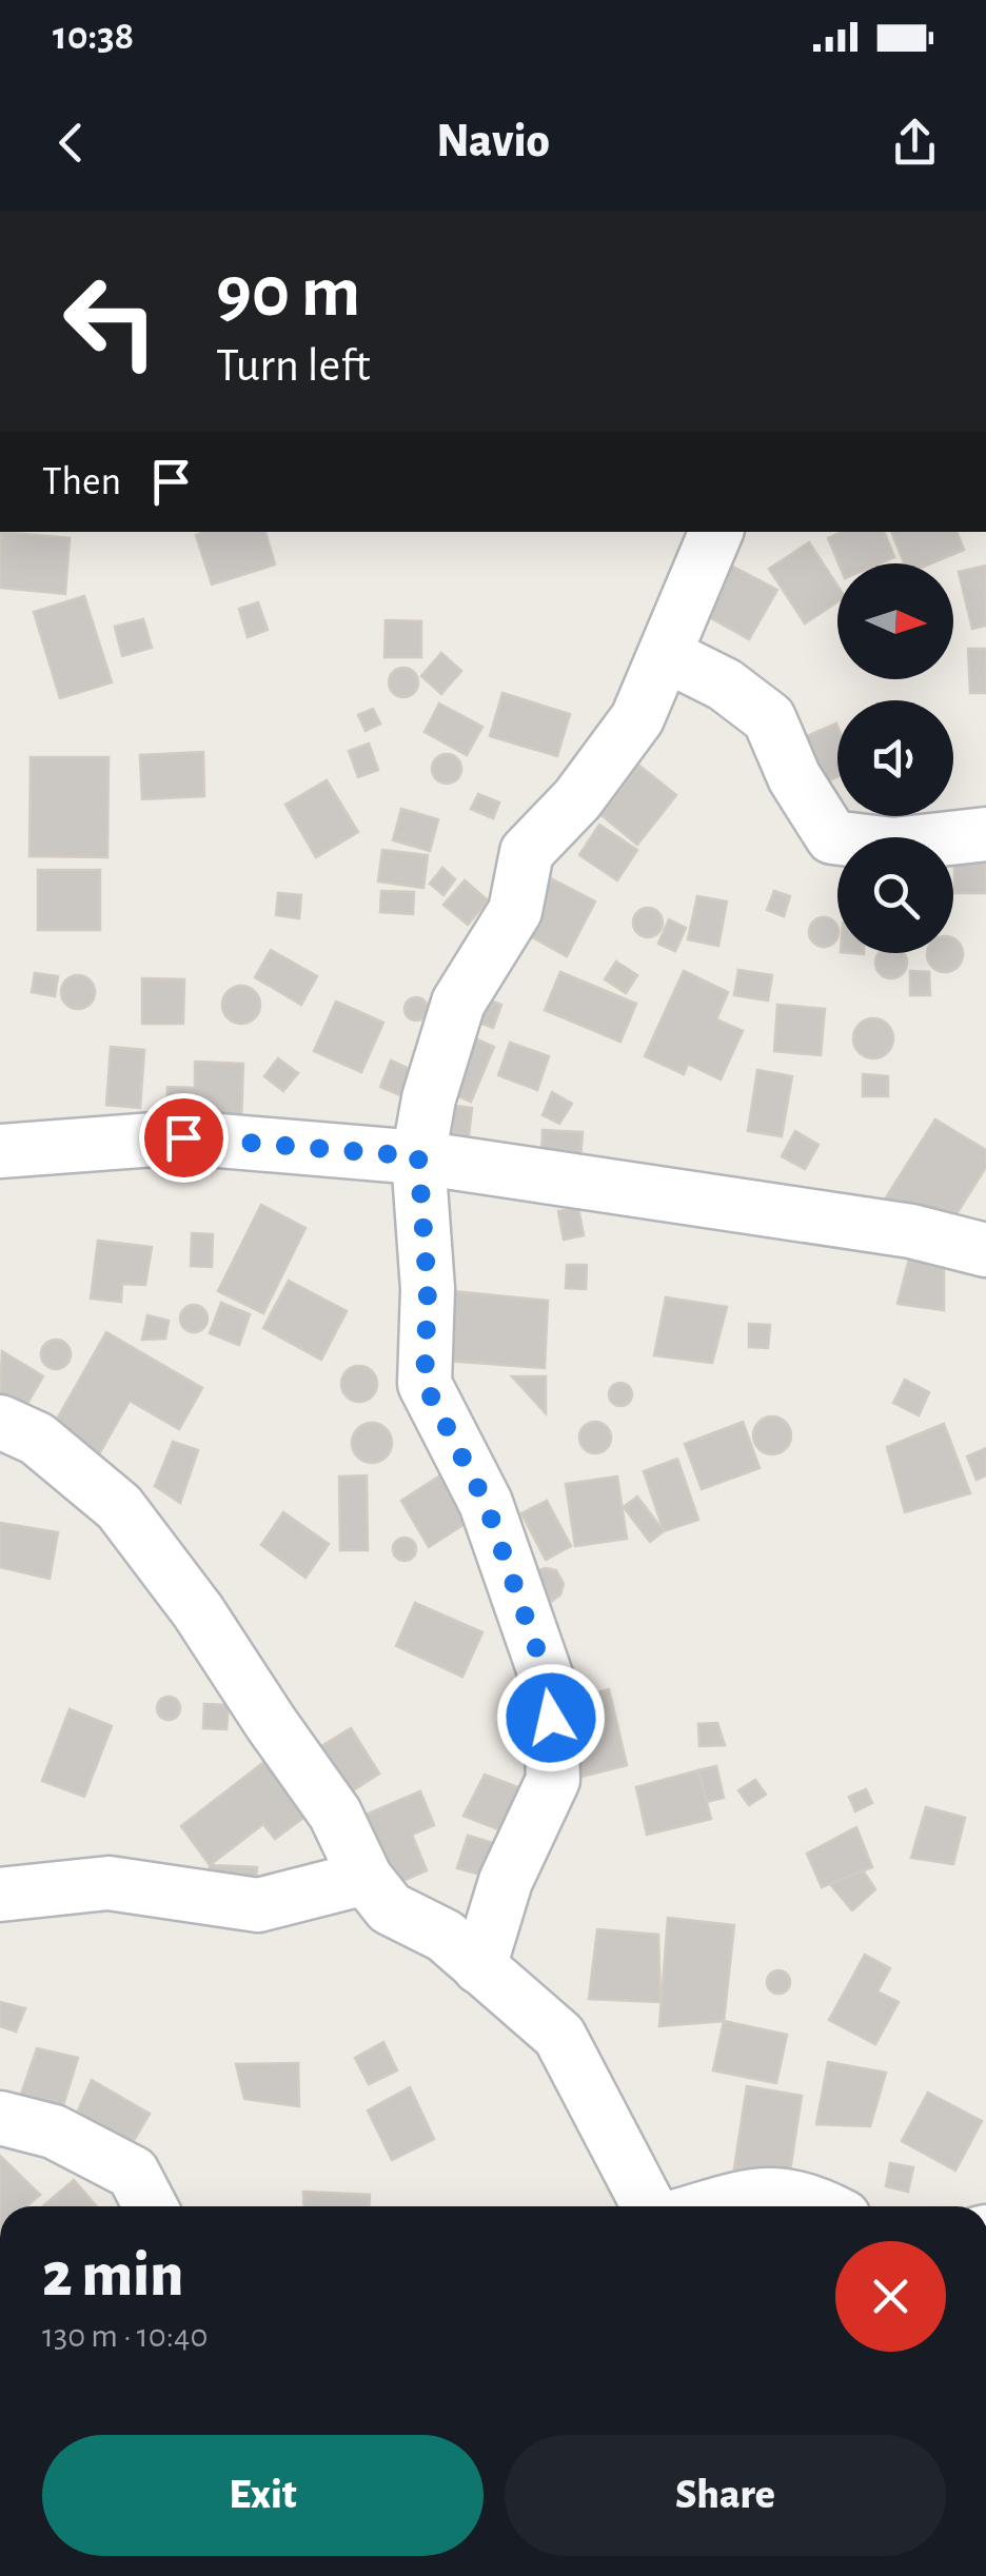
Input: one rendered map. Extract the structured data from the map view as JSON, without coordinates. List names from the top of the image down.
{
  "north": "right",
  "page": {
    "status": "10:38",
    "header": "Navio",
    "turn": ["90 m", "Turn left"],
    "then": "Then",
    "heading": ["2 min", "130 m · 10:40"],
    "buttons": ["Exit", "Share"]
  }
}
